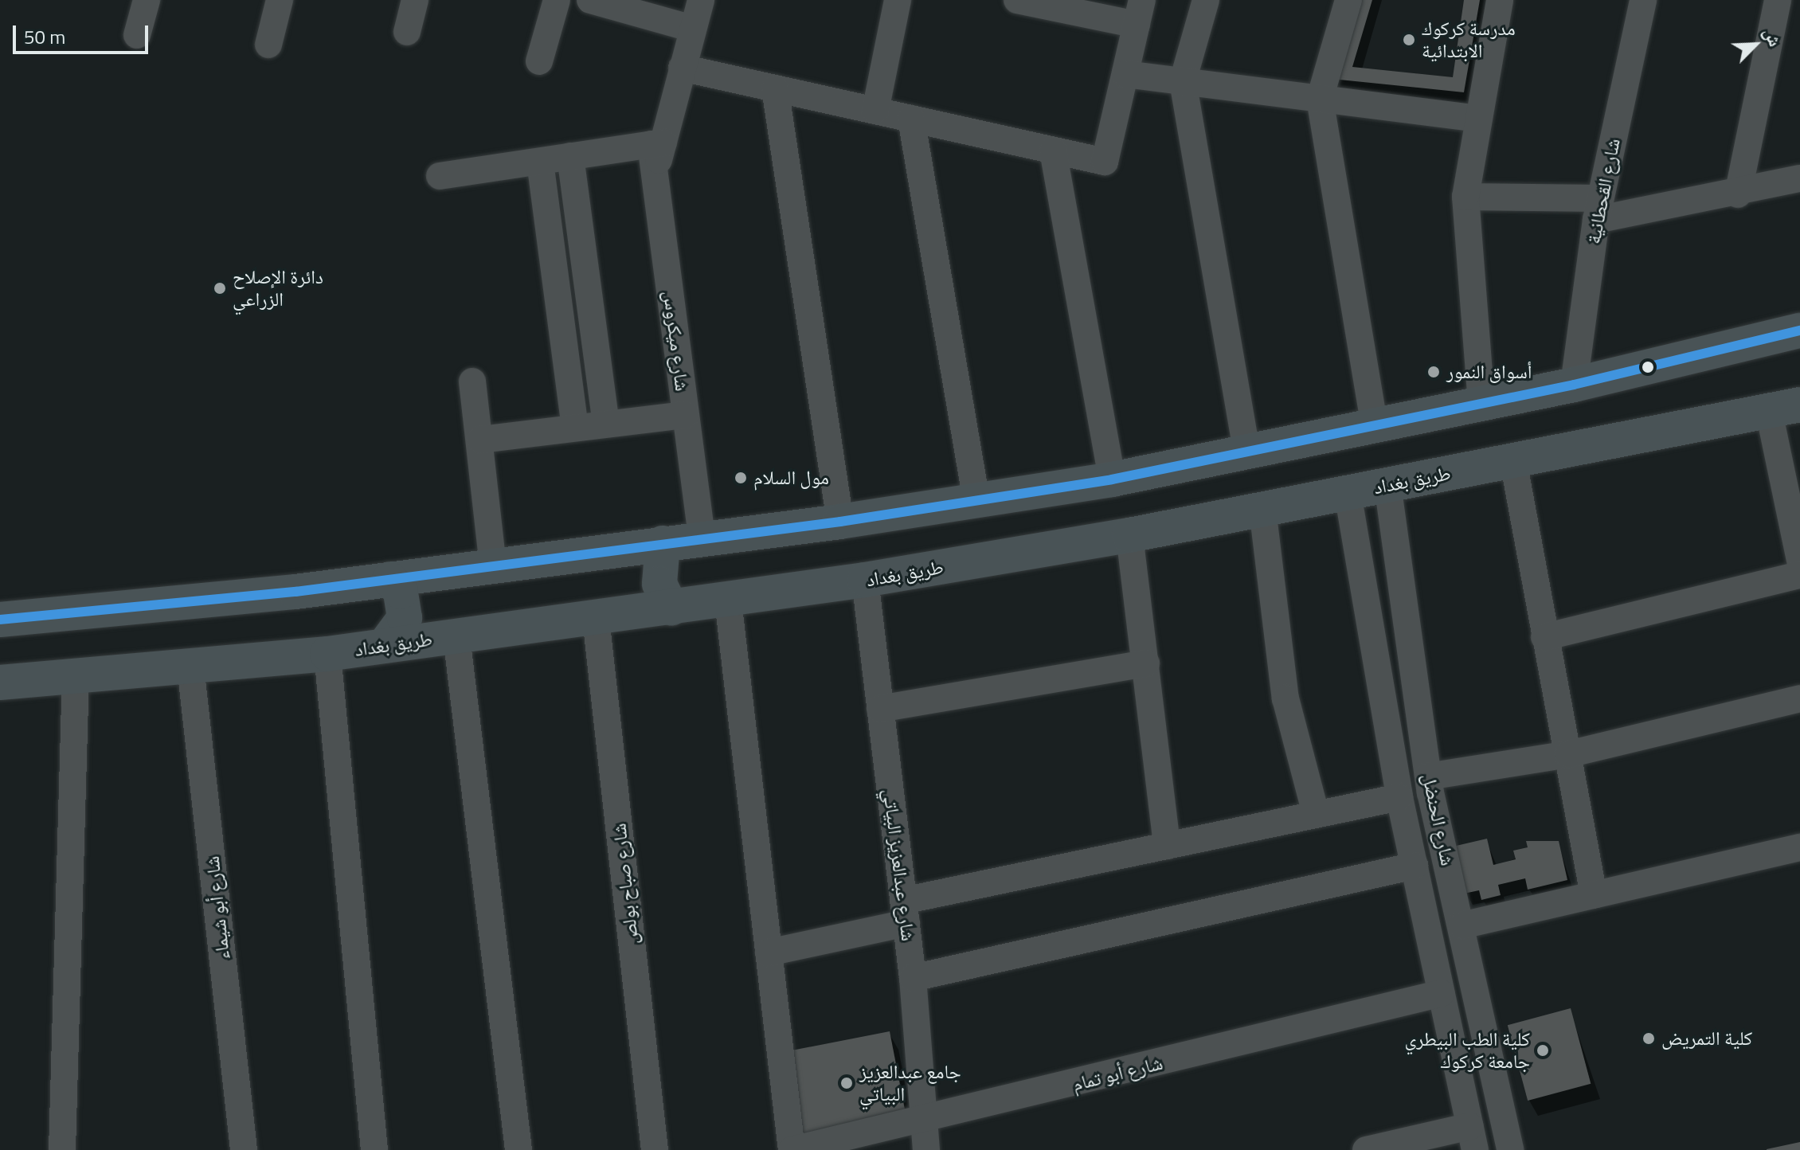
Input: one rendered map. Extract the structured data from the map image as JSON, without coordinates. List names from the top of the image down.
{
  "streets": {
    "main road": ["طريق بغداد"],
    "street": [
      "شارع القحطانية",
      "شارع ميكروس",
      "شارع الحنضل",
      "شارع عبدالعزيز البياتي",
      "شارع صباح بولص",
      "شارع أبو شيماء",
      "شارع أبو تمام"
    ]
  },
  "crossings": [
    ["طريق بغداد", "شارع الحنضل"],
    ["طريق بغداد", "شارع عبدالعزيز البياتي"],
    ["طريق بغداد", "شارع صباح بولص"],
    ["طريق بغداد", "شارع أبو شيماء"],
    ["شارع الحنضل", "شارع أبو تمام"],
    ["شارع عبدالعزيز البياتي", "شارع أبو تمام"]
  ],
  "places": [
    "مدرسة كركوك الابتدائية",
    "دائرة الإصلاح الزراعي",
    "أسواق النمور",
    "مول السلام",
    "كلية التمريض",
    "كلية الطب البيطري جامعة كركوك",
    "جامع عبدالعزيز البياتي"
  ],
  "scale_bar": "50 m",
  "north": "top right"
}
